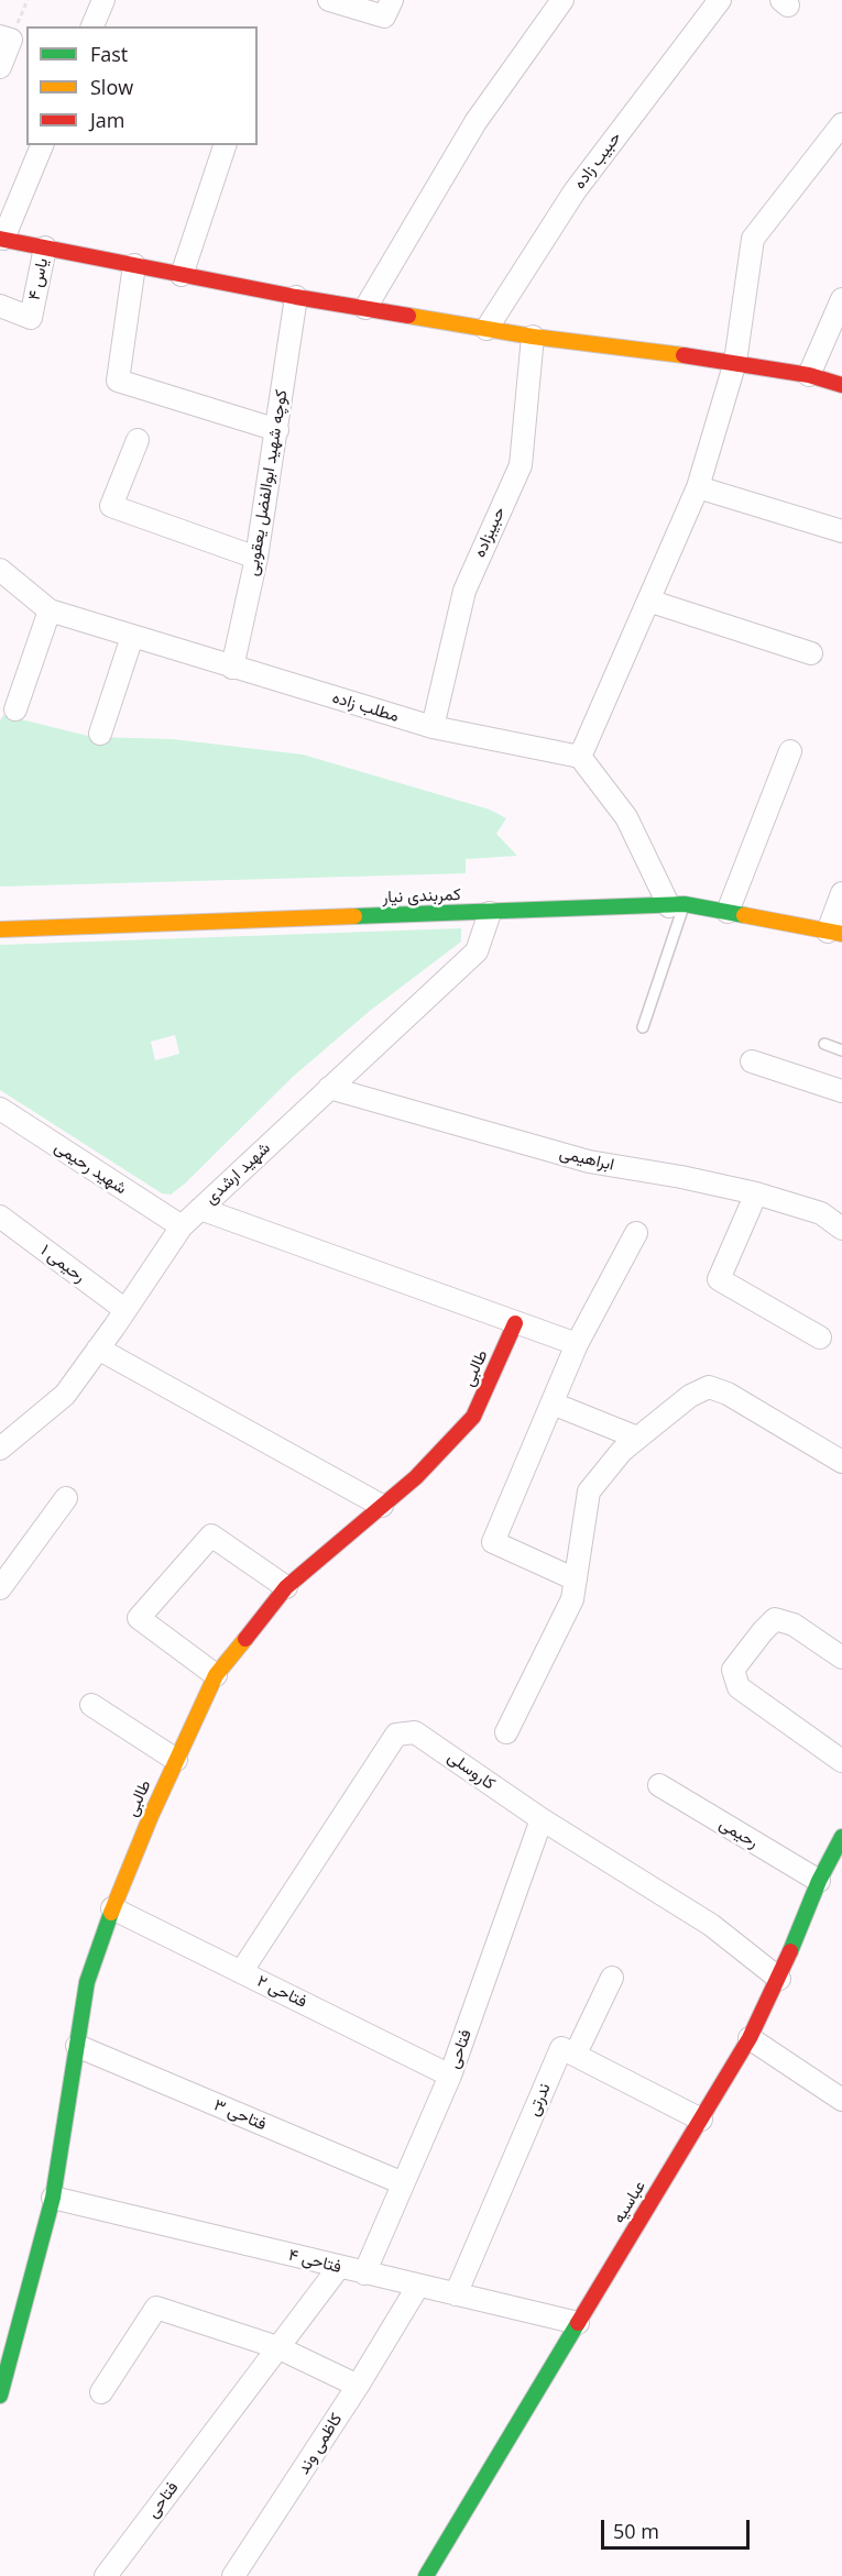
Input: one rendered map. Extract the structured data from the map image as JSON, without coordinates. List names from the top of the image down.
{
  "streets": {
    "street": [
      "حبیب زاده",
      "یاس ۴",
      "کوچه شهید ابوالفضل یعقوبی",
      "حبیبزاده",
      "مطلب زاده",
      "کمربندی نیار",
      "ابراهیمی",
      "شهید رحیمی",
      "شهید ارشدی",
      "رحیمی ۱",
      "طالبی",
      "کاروسلی",
      "رحیمی",
      "فتاحی ۲",
      "فتاحی",
      "ندرتی",
      "فتاحی ۳",
      "عباسیه",
      "فتاحی ۴",
      "کاظمی وند"
    ]
  },
  "crossings": [
    ["کوچه شهید ابوالفضل یعقوبی", "مطلب زاده"],
    ["حبیبزاده", "مطلب زاده"],
    ["کمربندی نیار", "شهید ارشدی"],
    ["ابراهیمی", "شهید ارشدی"],
    ["شهید رحیمی", "شهید ارشدی"],
    ["شهید ارشدی", "رحیمی ۱"],
    ["طالبی", "فتاحی ۲"],
    ["طالبی", "فتاحی ۳"],
    ["طالبی", "فتاحی ۴"],
    ["کاروسلی", "فتاحی ۲"],
    ["کاروسلی", "فتاحی"],
    ["کاروسلی", "عباسیه"],
    ["رحیمی", "عباسیه"],
    ["فتاحی ۲", "فتاحی"],
    ["فتاحی", "فتاحی ۳"],
    ["فتاحی", "فتاحی ۴"],
    ["ندرتی", "فتاحی ۴"],
    ["عباسیه", "فتاحی ۴"],
    ["فتاحی ۴", "کاظمی وند"]
  ],
  "legend": ["Fast", "Slow", "Jam"],
  "scale_bar": "50 m"
}
